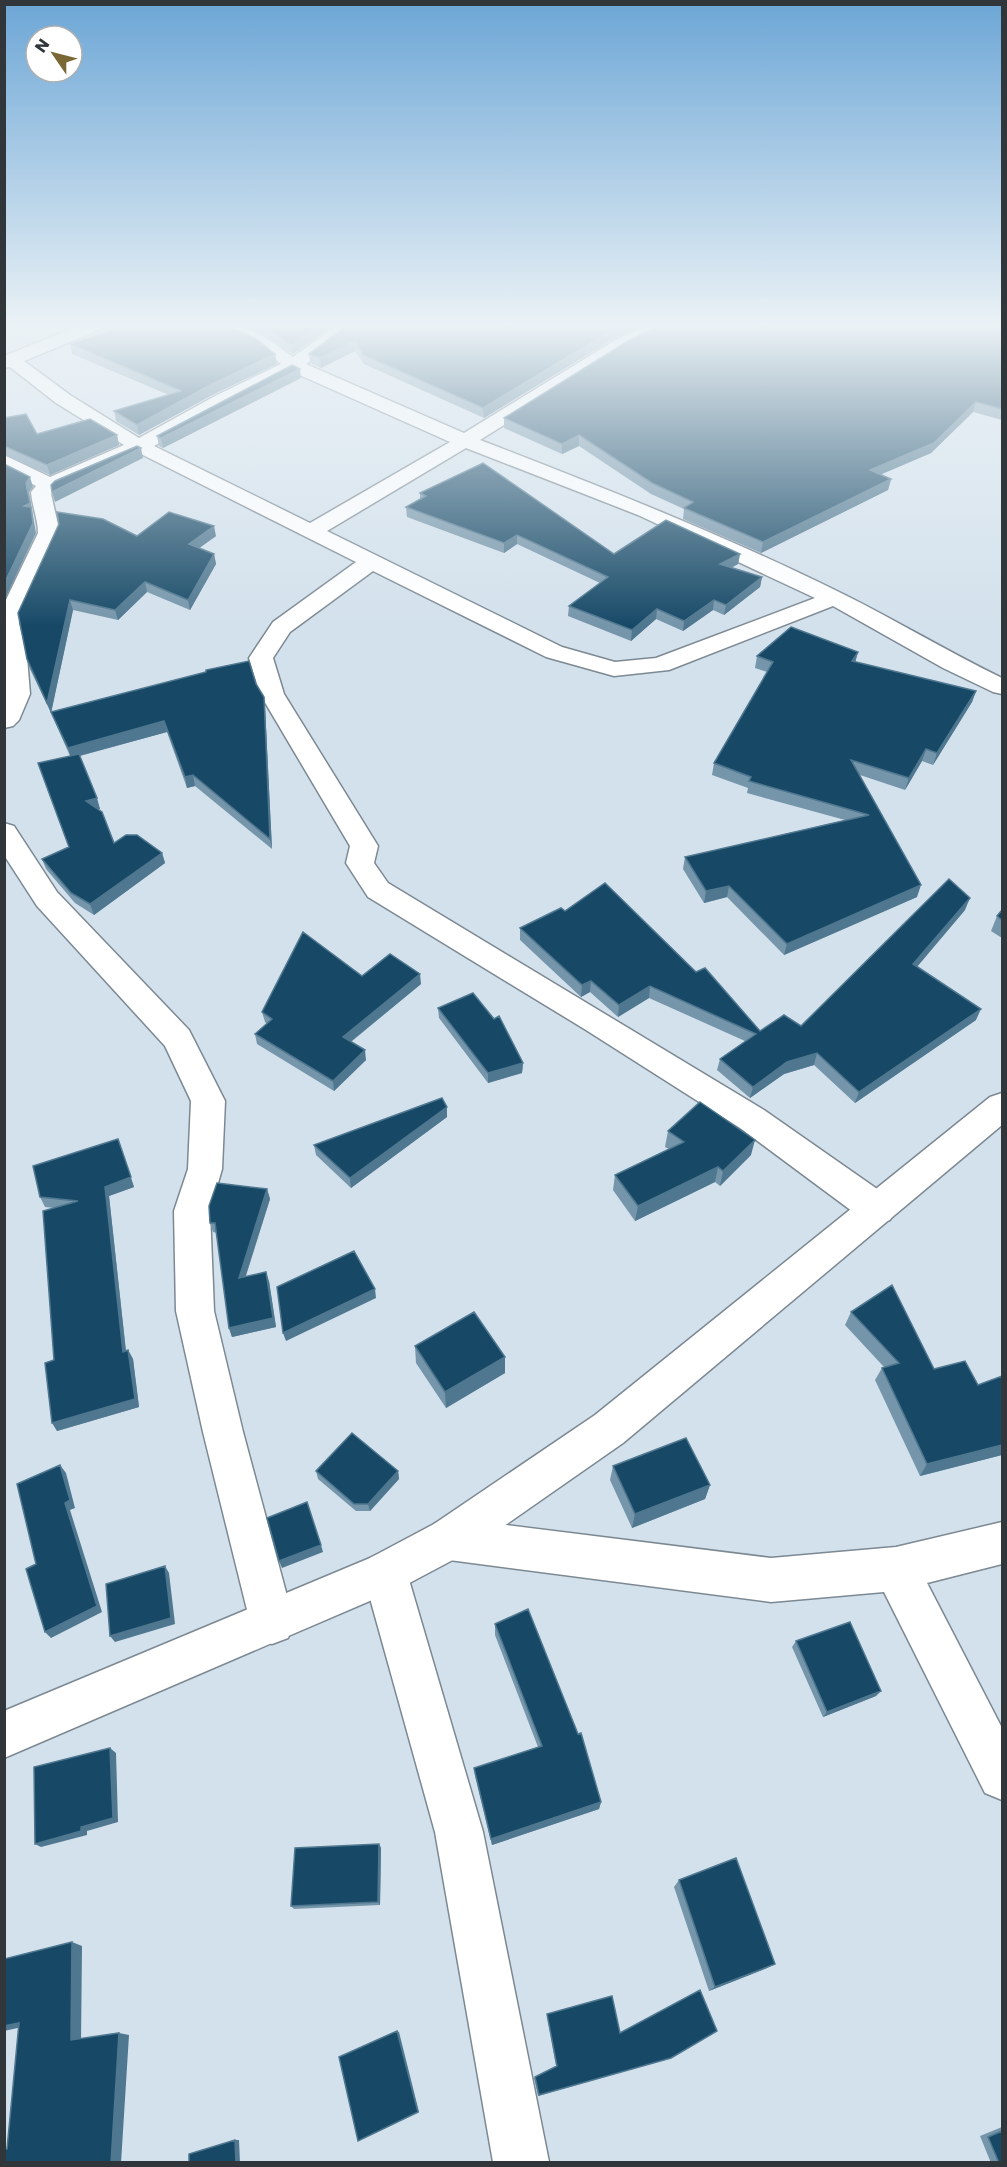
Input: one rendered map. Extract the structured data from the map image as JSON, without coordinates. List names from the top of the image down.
{
  "north": "top left"
}
